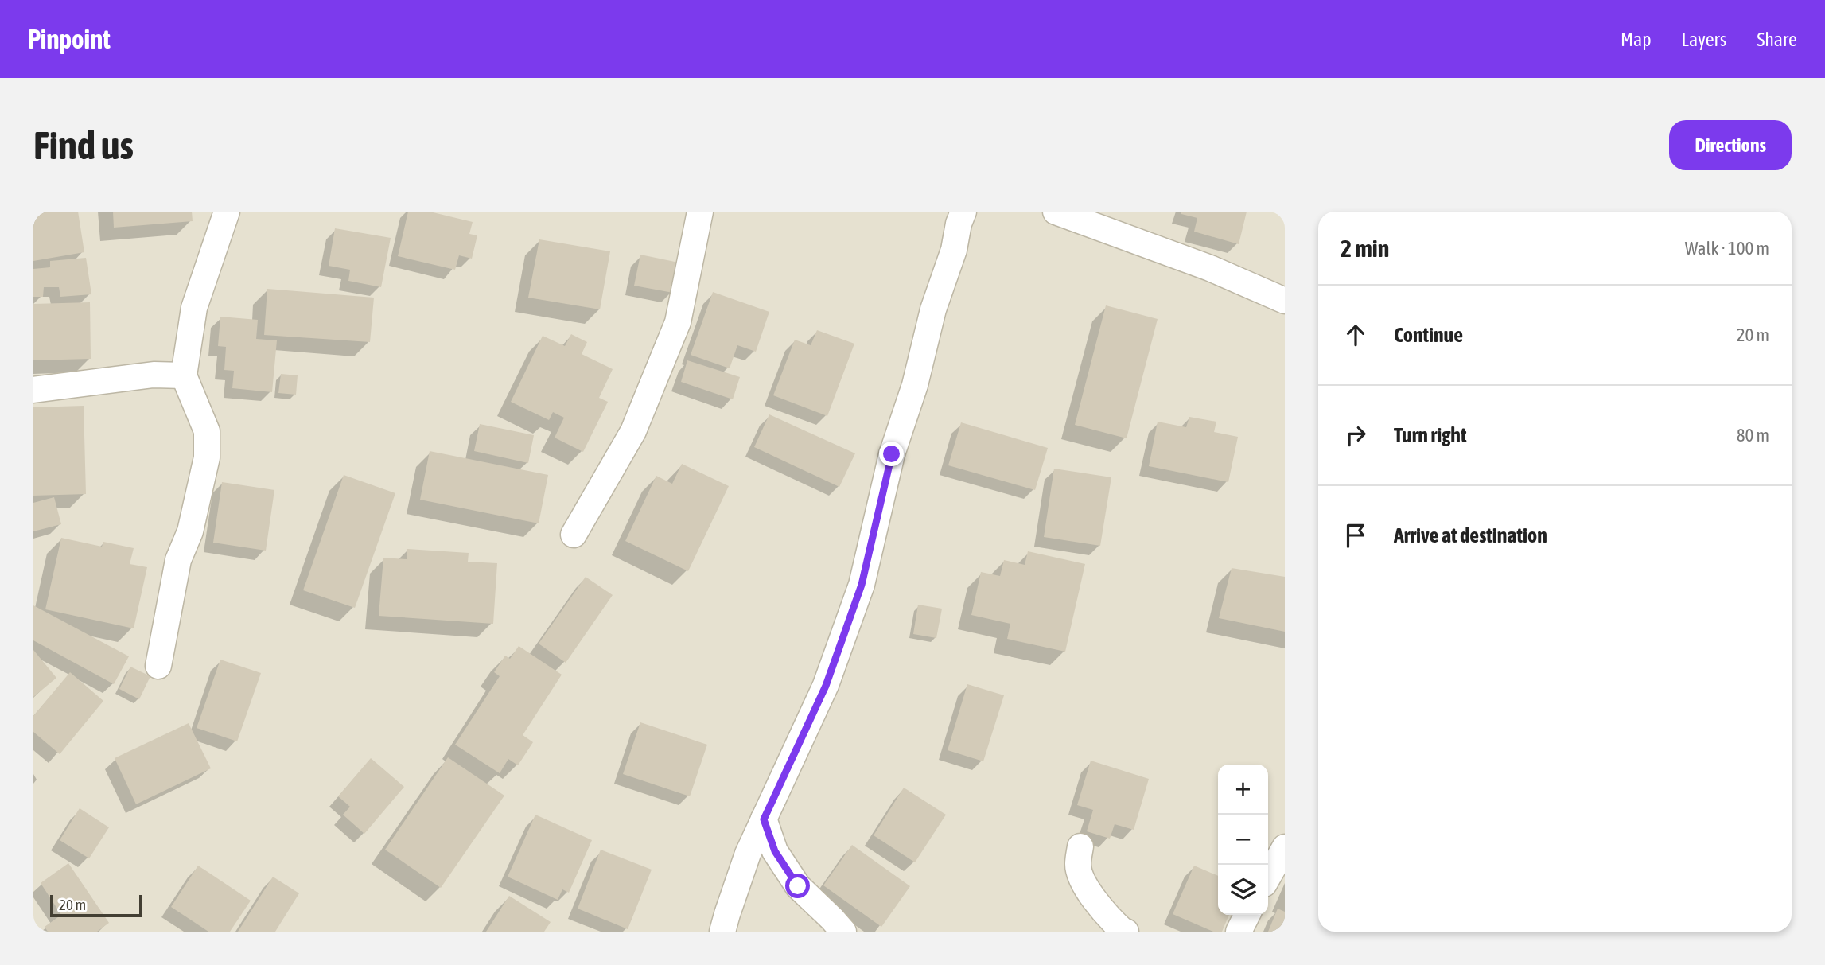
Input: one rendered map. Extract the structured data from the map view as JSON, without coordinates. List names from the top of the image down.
{
  "scale_bar": "20 m",
  "page": {
    "header": "Pinpoint",
    "nav": ["Map", "Layers", "Share"],
    "buttons": "Directions",
    "title": "Find us",
    "heading": ["2 min", "Walk · 100 m"],
    "list": [
      ["Continue", "20 m"],
      ["Turn right", "80 m"],
      "Arrive at destination"
    ],
    "map_buttons": ["+", "−"],
    "scale": "20 m"
  }
}
